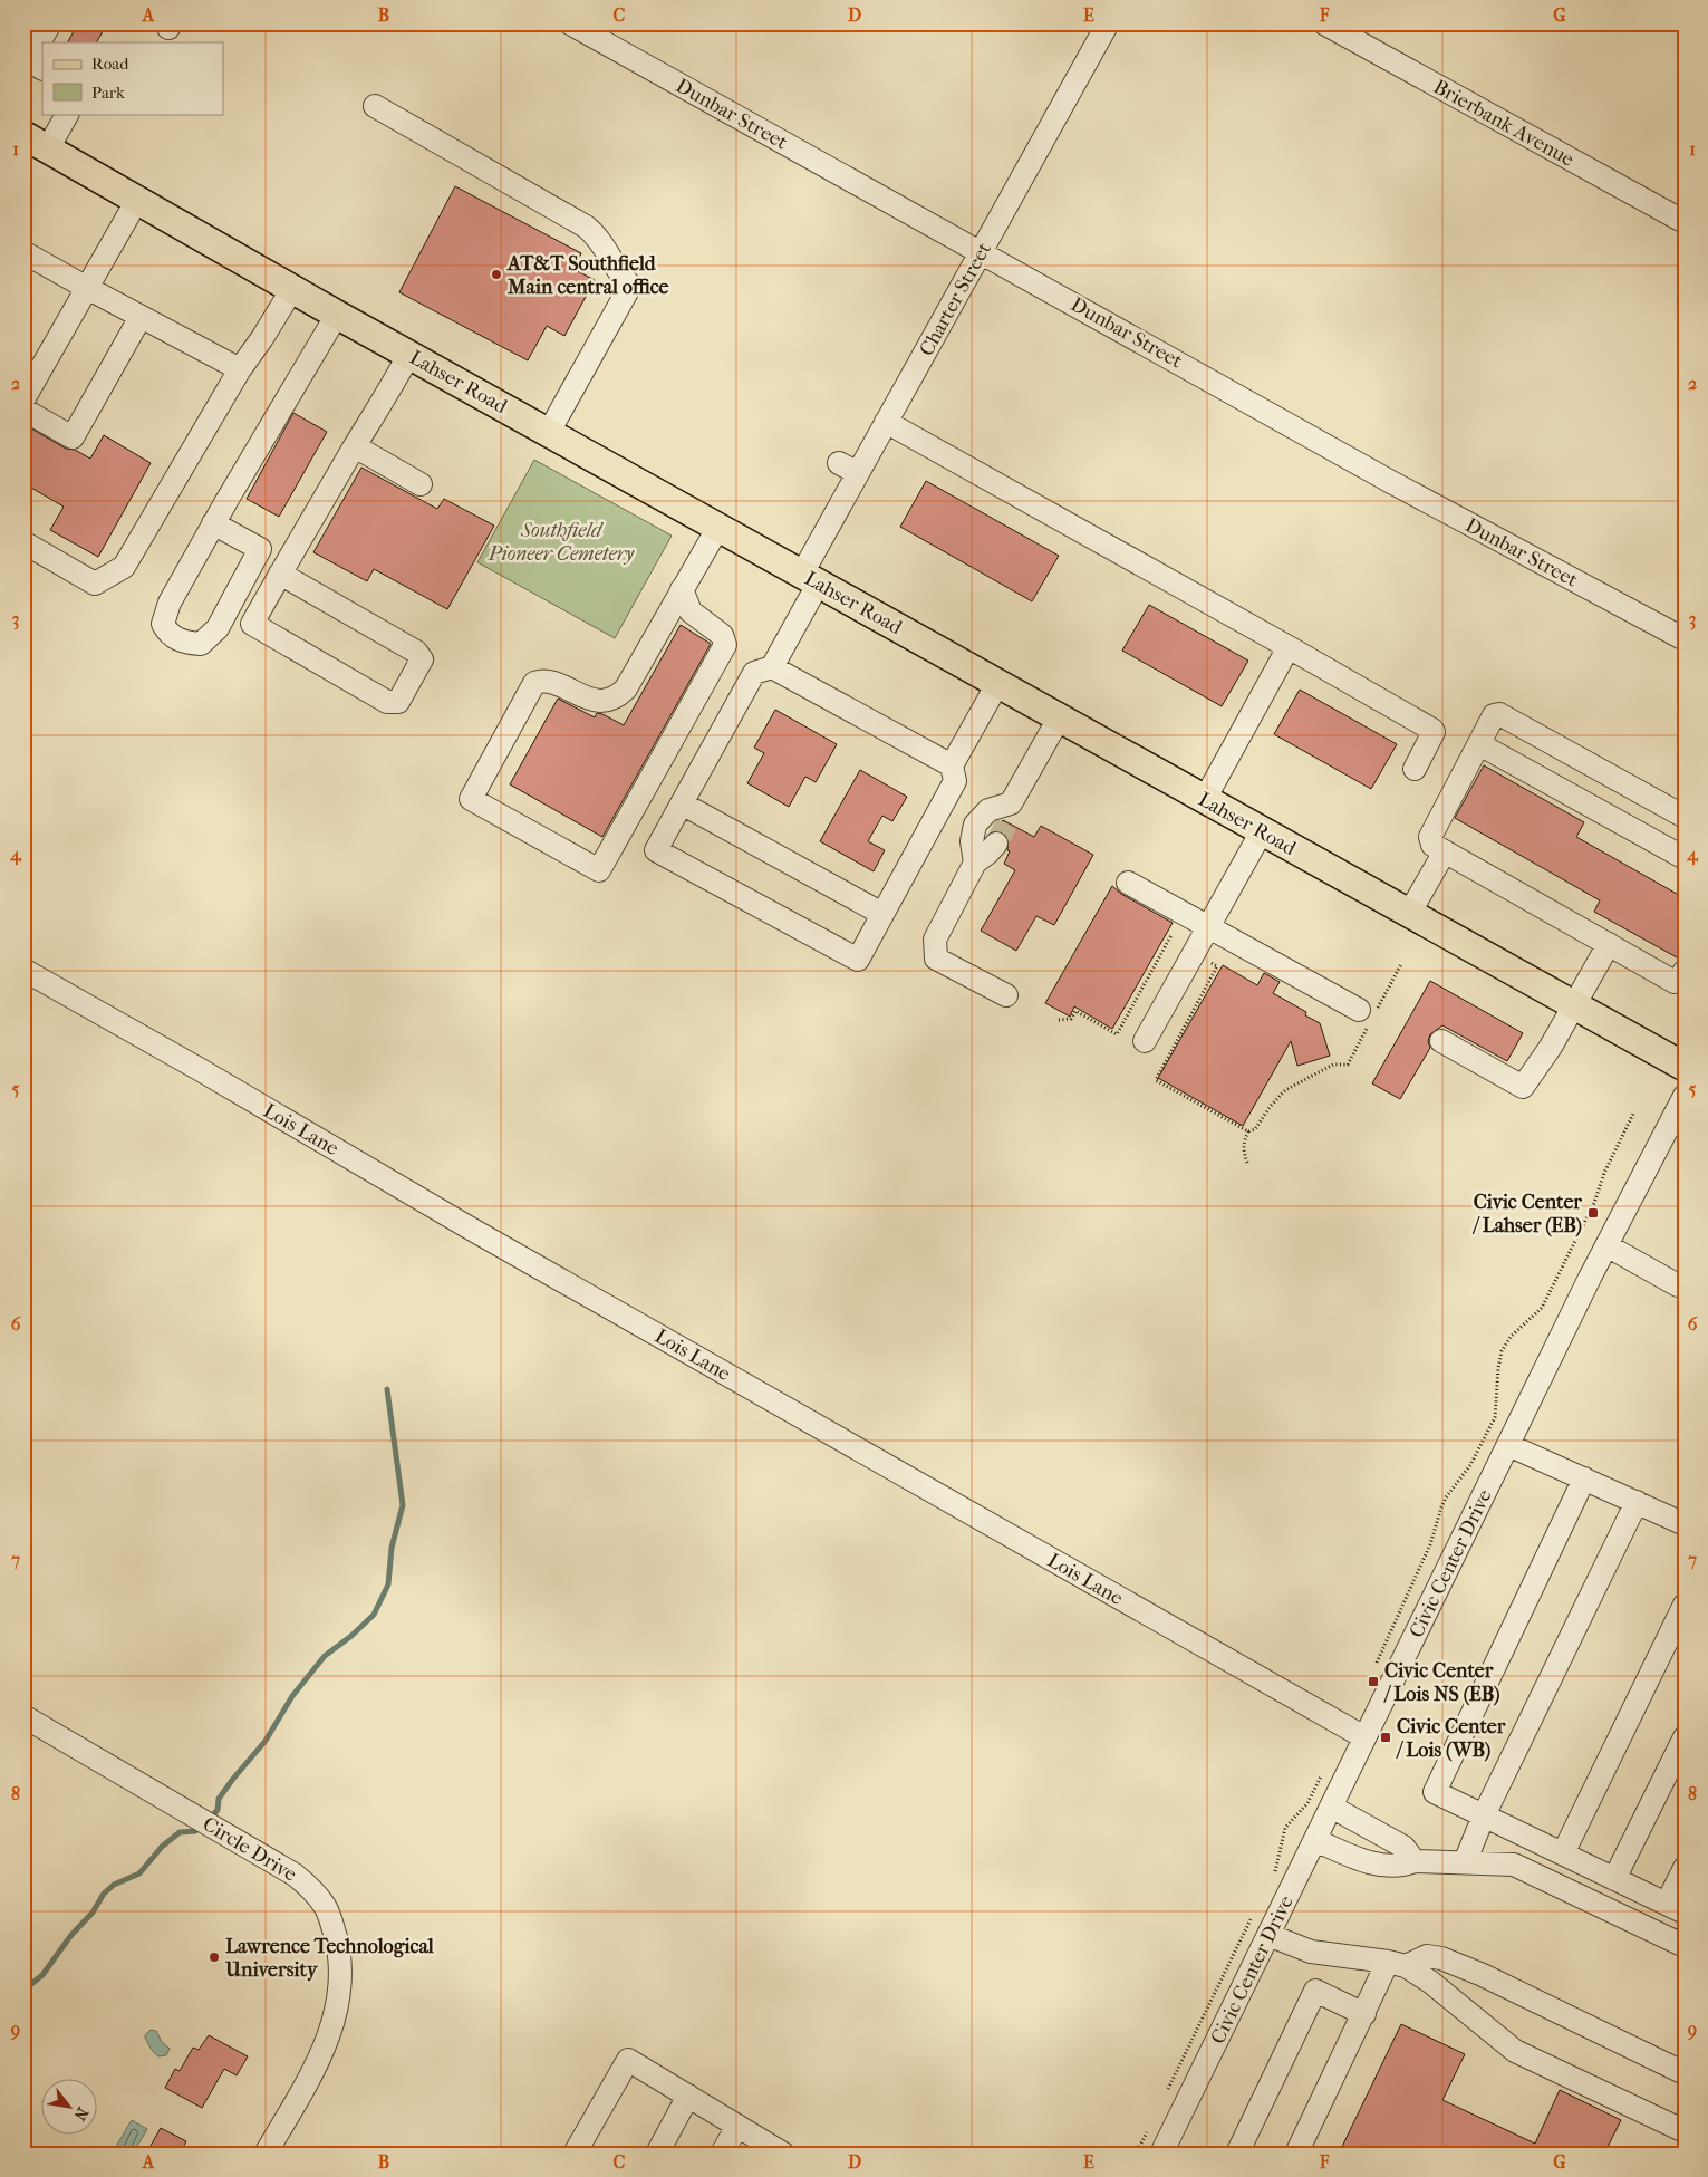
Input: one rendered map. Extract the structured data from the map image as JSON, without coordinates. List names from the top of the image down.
{
  "streets": {
    "main road": ["Lahser Road"],
    "street": [
      "Dunbar Street",
      "Brierbank Avenue",
      "Charter Street",
      "Lois Lane",
      "Civic Center Drive",
      "Circle Drive"
    ]
  },
  "crossings": [
    ["Dunbar Street", "Charter Street"],
    ["Charter Street", "Lahser Road"],
    ["Lois Lane", "Civic Center Drive"]
  ],
  "parks": ["Southfield Pioneer Cemetery"],
  "places": {
    "other": ["AT&T Southfield Main central office", "Lawrence Technological University"],
    "transit": ["Civic Center / Lahser (EB)", "Civic Center / Lois NS (EB)", "Civic Center / Lois (WB)"]
  },
  "legend": ["Road", "Park"],
  "north": "bottom right",
  "grid": {
    "columns": [
      "A",
      "B",
      "C",
      "D",
      "E",
      "F",
      "G"
    ],
    "rows": [
      "1",
      "2",
      "3",
      "4",
      "5",
      "6",
      "7",
      "8",
      "9"
    ]
  }
}
